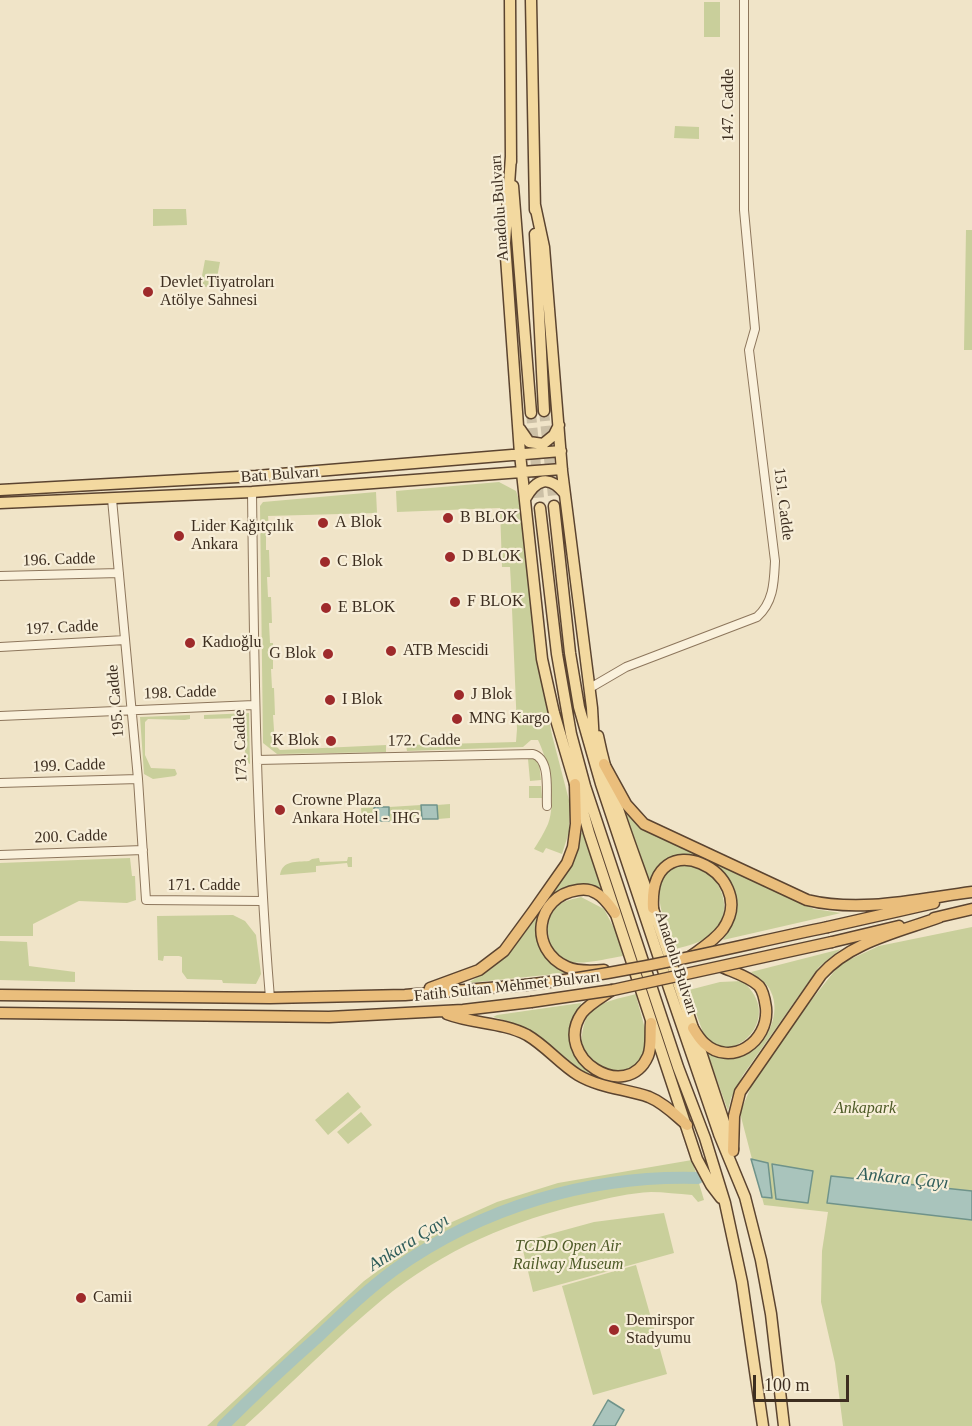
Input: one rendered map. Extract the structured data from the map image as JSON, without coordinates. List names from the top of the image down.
{
  "streets": {
    "highway": ["Fatih Sultan Mehmet Bulvarı"],
    "main road": ["Anadolu Bulvarı", "Batı Bulvarı"],
    "street": [
      "147. Cadde",
      "151. Cadde",
      "196. Cadde",
      "197. Cadde",
      "198. Cadde",
      "195. Cadde",
      "172. Cadde",
      "173. Cadde",
      "199. Cadde",
      "200. Cadde",
      "171. Cadde"
    ]
  },
  "crossings": [
    ["147. Cadde", "151. Cadde"],
    ["Batı Bulvarı", "195. Cadde"],
    ["Batı Bulvarı", "173. Cadde"],
    ["196. Cadde", "195. Cadde"],
    ["197. Cadde", "195. Cadde"],
    ["198. Cadde", "195. Cadde"],
    ["198. Cadde", "173. Cadde"],
    ["195. Cadde", "199. Cadde"],
    ["195. Cadde", "200. Cadde"],
    ["195. Cadde", "171. Cadde"],
    ["172. Cadde", "173. Cadde"],
    ["173. Cadde", "171. Cadde"],
    ["173. Cadde", "Fatih Sultan Mehmet Bulvarı"]
  ],
  "water": ["Ankara Çayı"],
  "parks": ["Ankapark", "TCDD Open Air Railway Museum"],
  "places": [
    "Devlet Tiyatroları Atölye Sahnesi",
    "B BLOK",
    "A Blok",
    "Lider Kağıtçılık Ankara",
    "D BLOK",
    "C Blok",
    "F BLOK",
    "E BLOK",
    "Kadıoğlu",
    "ATB Mescidi",
    "G Blok",
    "J Blok",
    "I Blok",
    "MNG Kargo",
    "K Blok",
    "Crowne Plaza Ankara Hotel - IHG",
    "Camii",
    "Demirspor Stadyumu"
  ],
  "scale_bar": "100 m"
}
